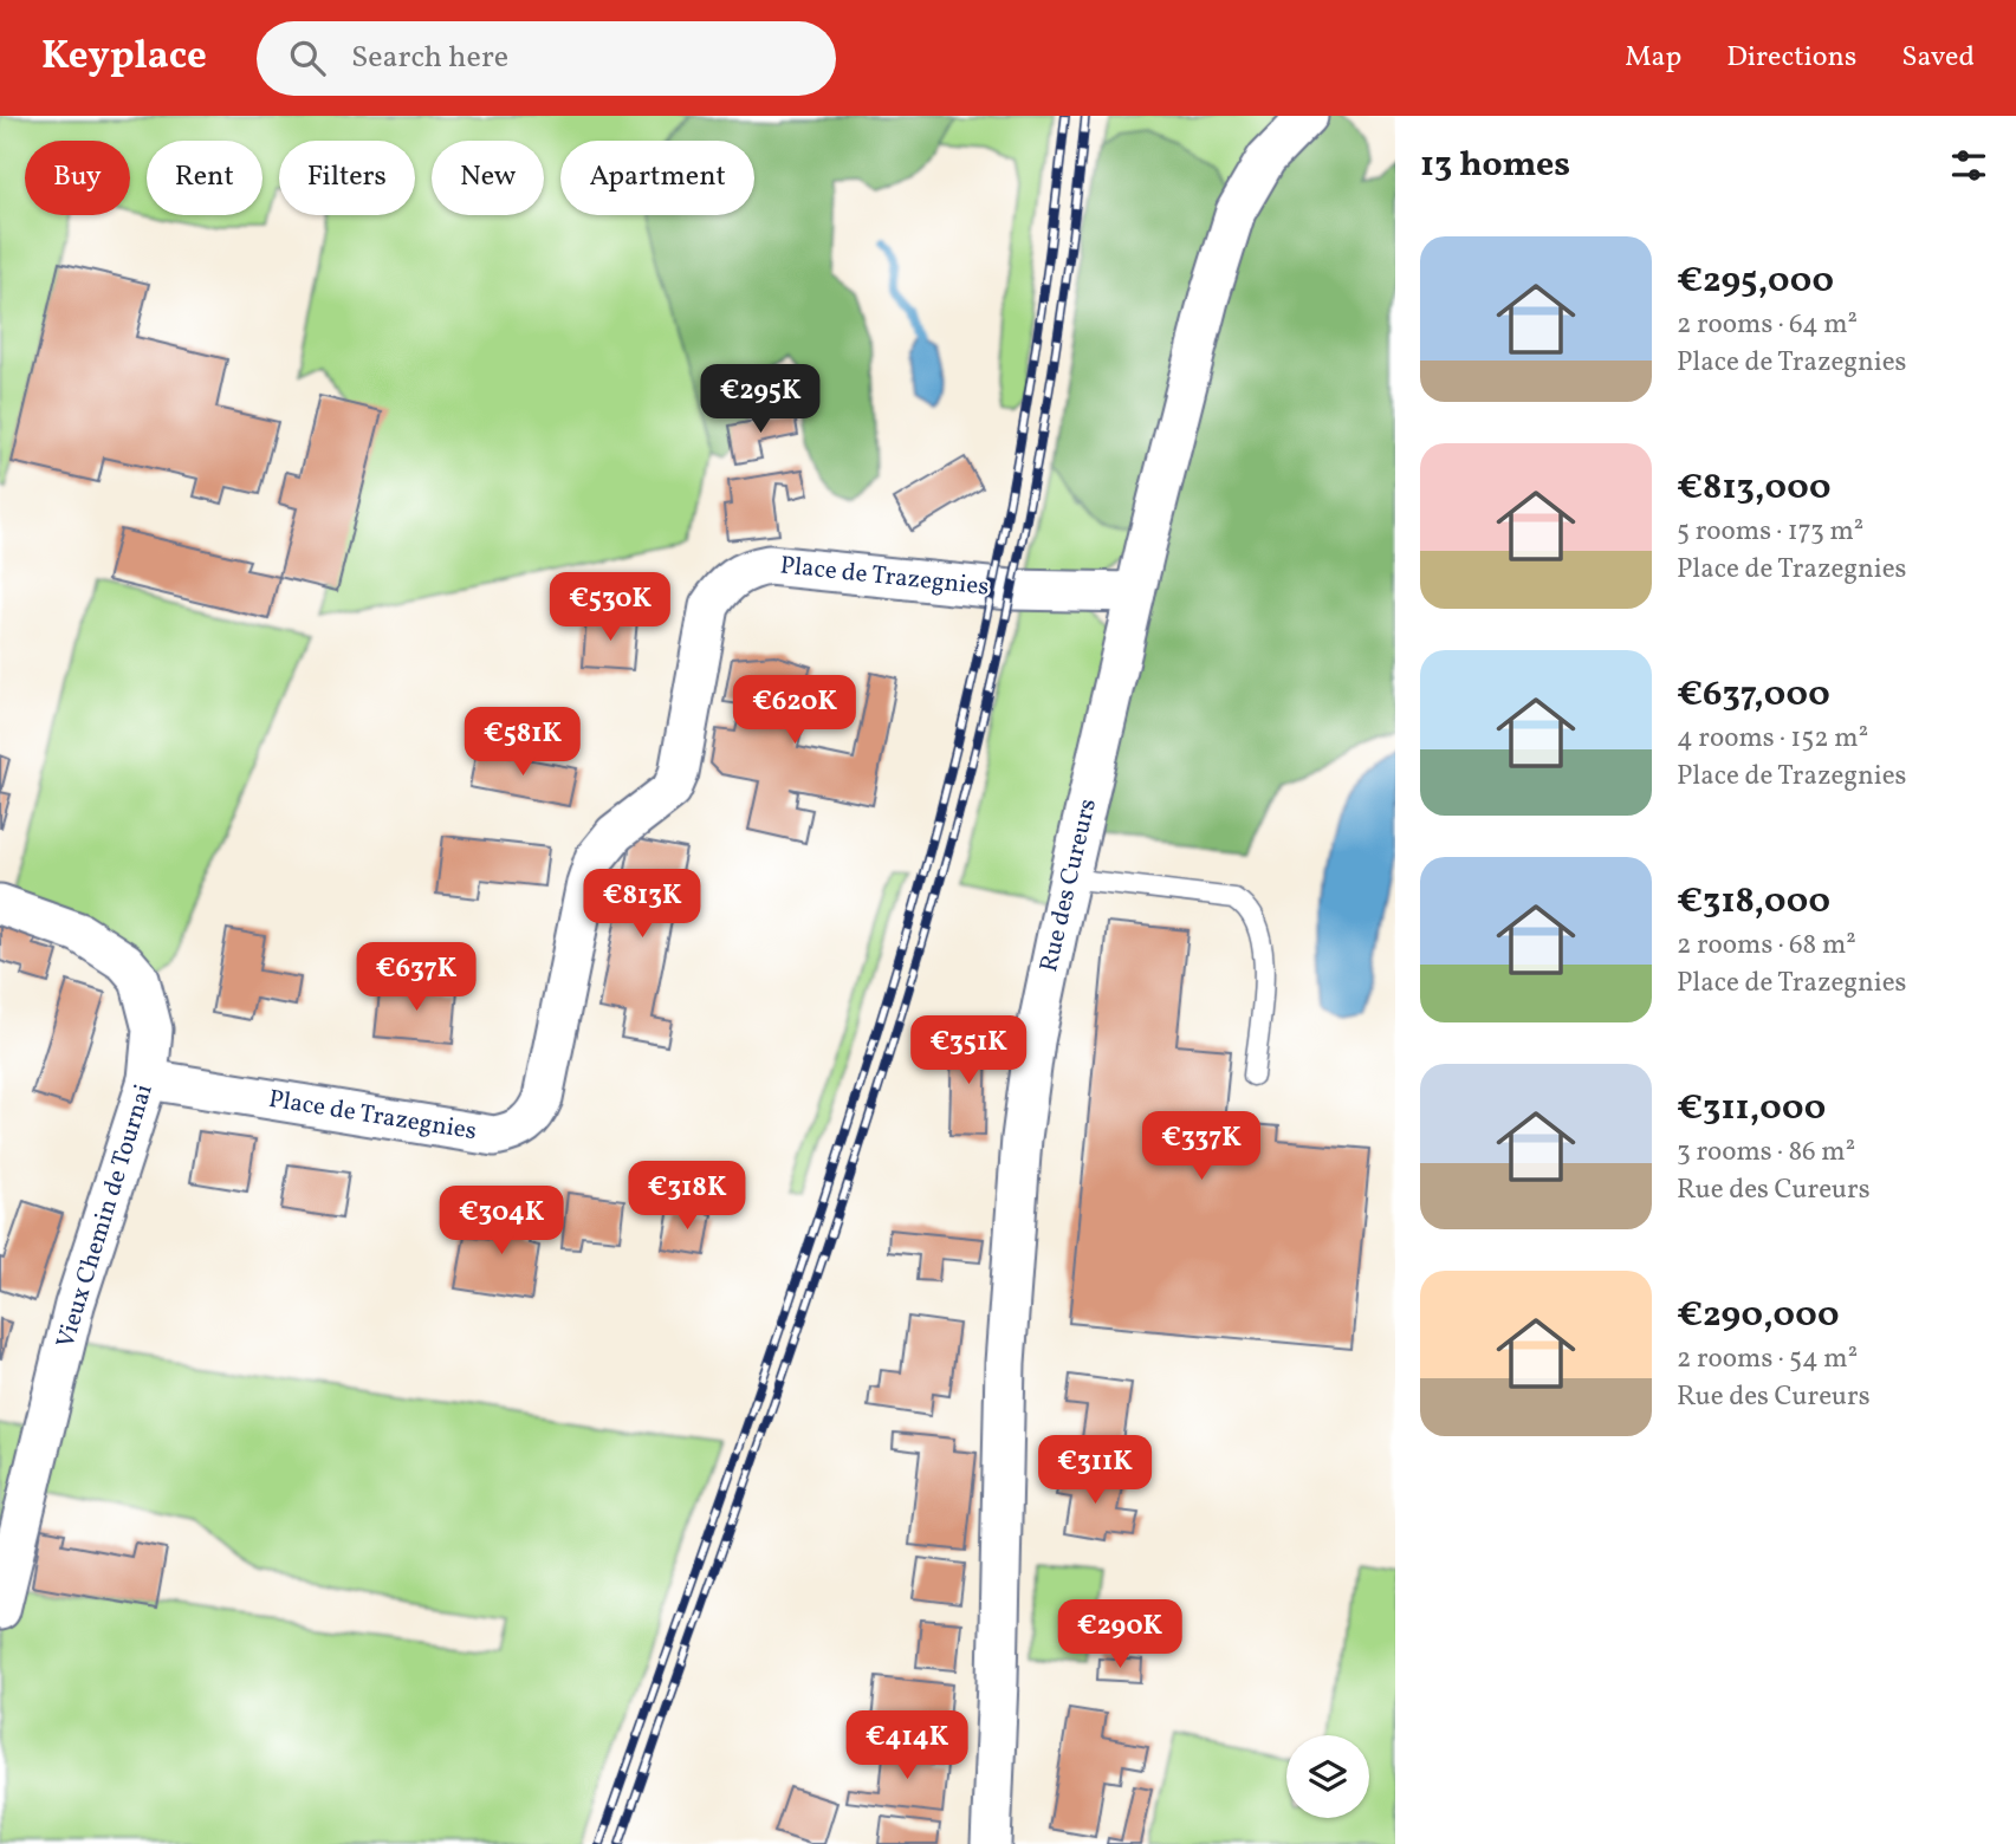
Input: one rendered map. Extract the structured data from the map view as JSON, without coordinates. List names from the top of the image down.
{
  "streets": {
    "street": ["Place de Trazegnies", "Rue des Cureurs", "Vieux Chemin de Tournai"]
  },
  "crossings": [
    ["Place de Trazegnies", "Rue des Cureurs"],
    ["Place de Trazegnies", "Vieux Chemin de Tournai"]
  ],
  "page": {
    "header": "Keyplace",
    "search": "Search here",
    "nav": ["Map", "Directions", "Saved"],
    "heading": "13 homes",
    "chip": [
      "Buy",
      "Rent",
      "Filters",
      "New",
      "Apartment"
    ],
    "list": [
      {
        "name": "€295,000",
        "note": "2 rooms · 64 m² · Place de Trazegnies"
      },
      {
        "name": "€813,000",
        "note": "5 rooms · 173 m² · Place de Trazegnies"
      },
      {
        "name": "€637,000",
        "note": "4 rooms · 152 m² · Place de Trazegnies"
      },
      {
        "name": "€318,000",
        "note": "2 rooms · 68 m² · Place de Trazegnies"
      },
      {
        "name": "€311,000",
        "note": "3 rooms · 86 m² · Rue des Cureurs"
      },
      {
        "name": "€290,000",
        "note": "2 rooms · 54 m² · Rue des Cureurs"
      }
    ],
    "price": [
      "€295K",
      "€530K",
      "€620K",
      "€581K",
      "€813K",
      "€637K",
      "€351K",
      "€337K",
      "€318K",
      "€304K",
      "€311K",
      "€290K",
      "€414K"
    ]
  }
}
